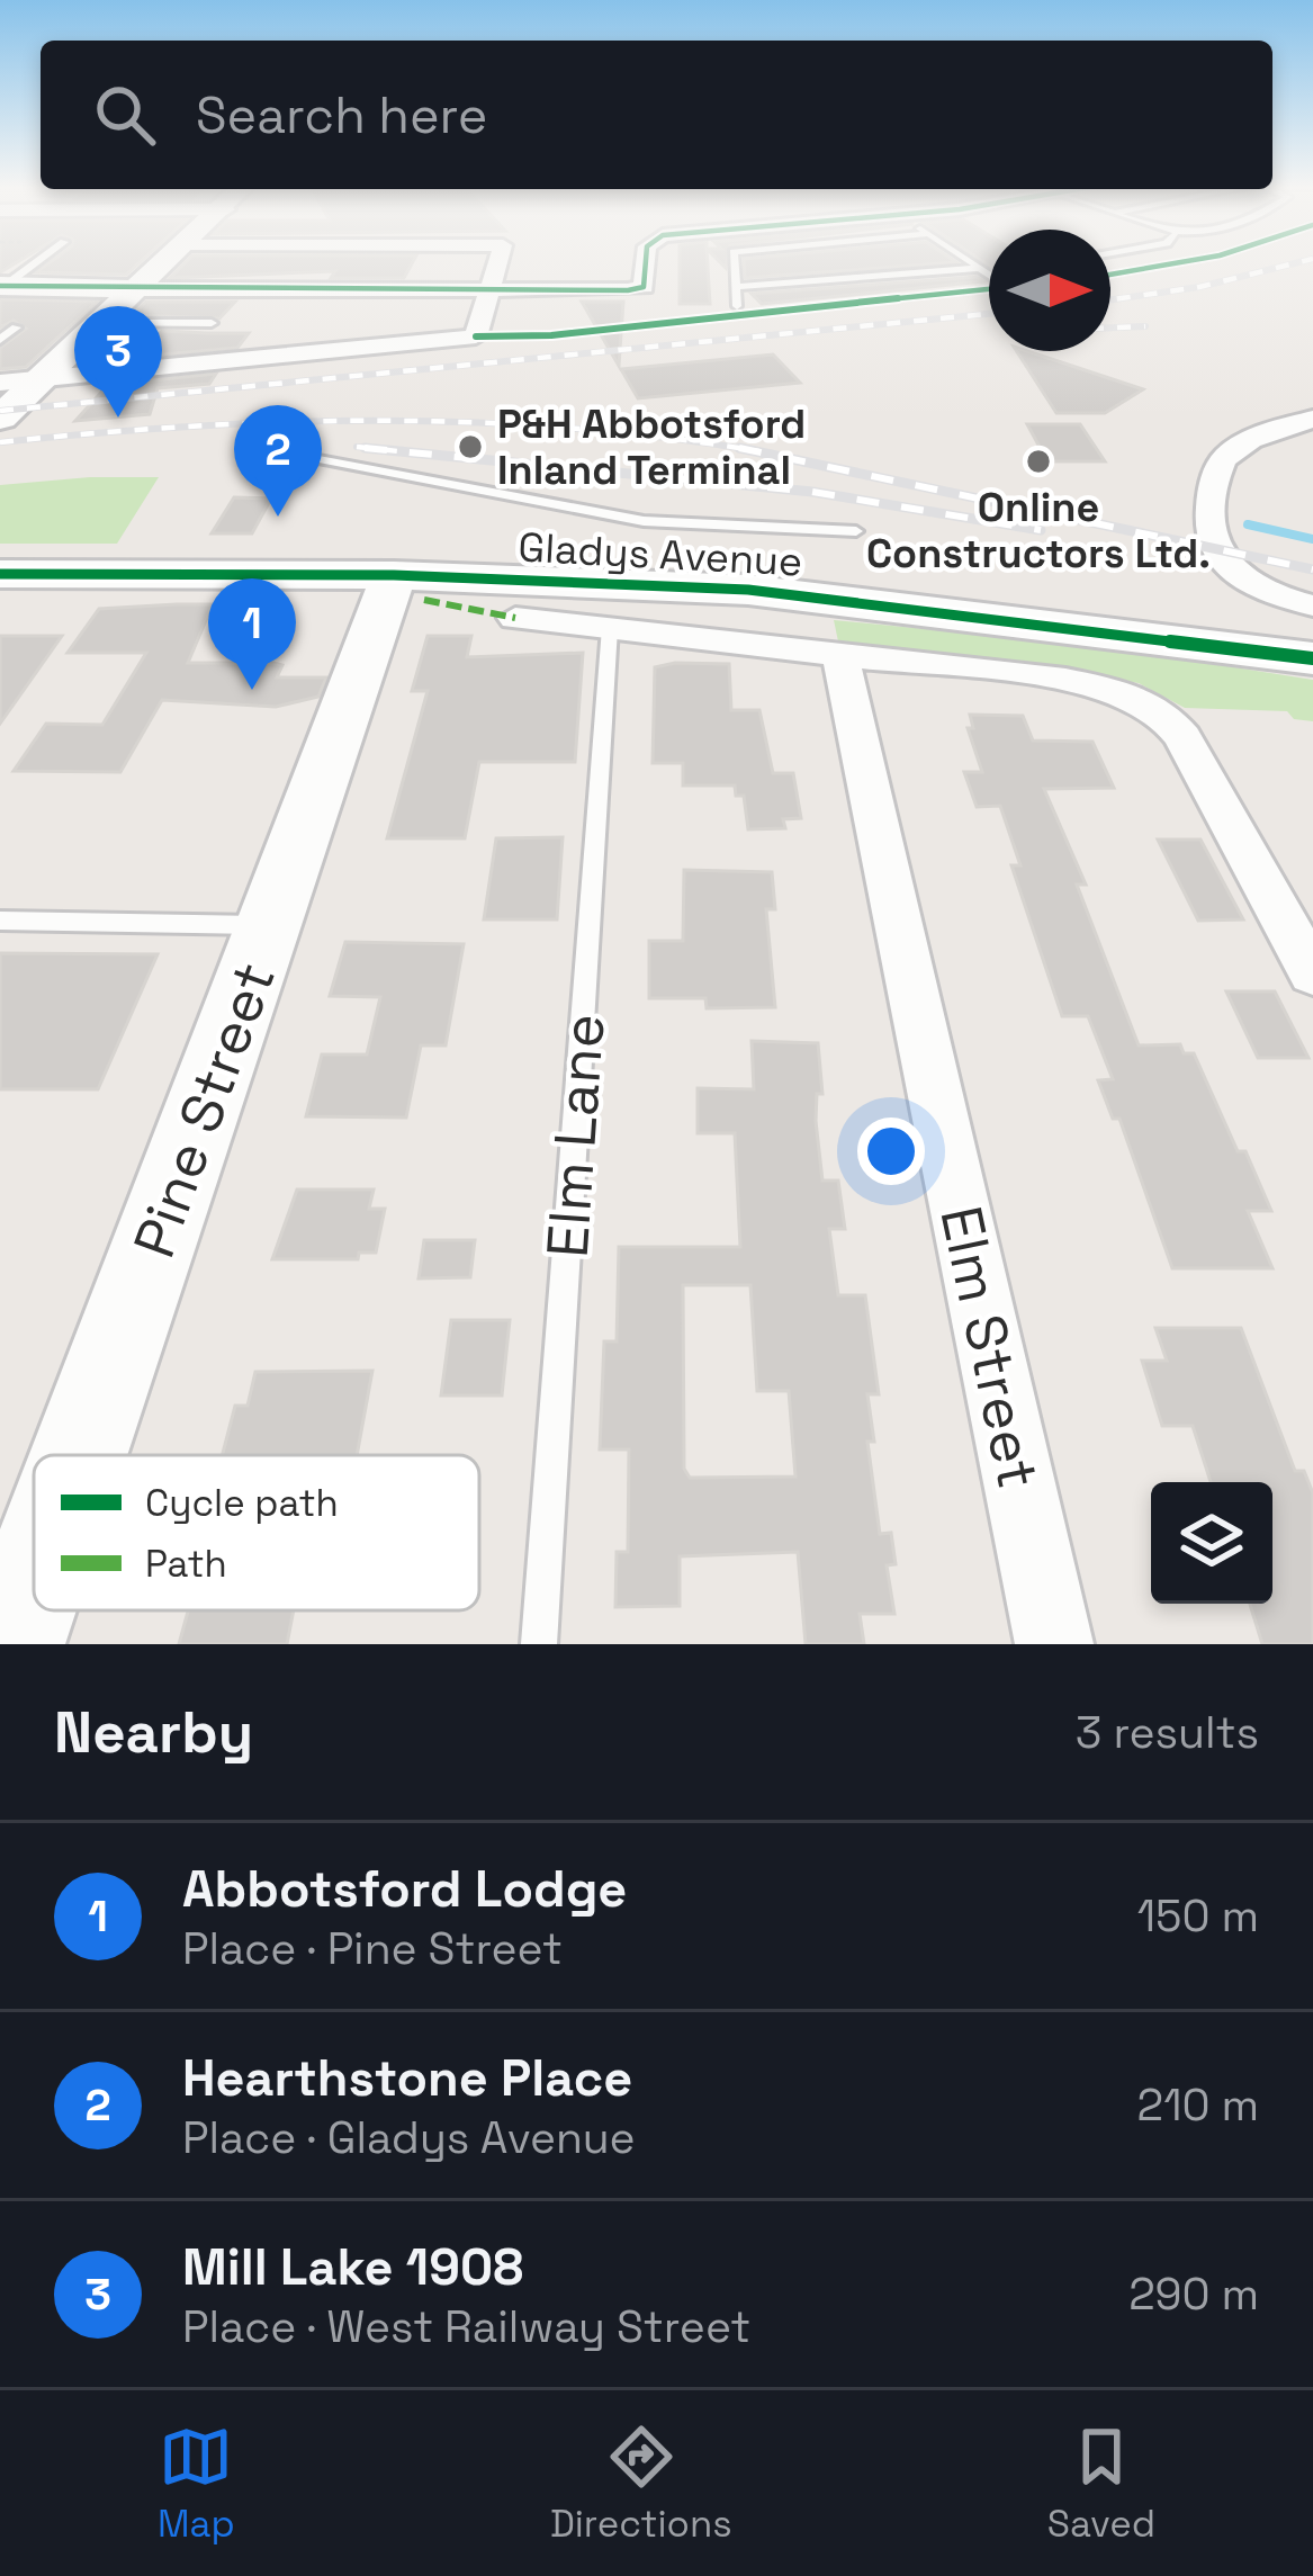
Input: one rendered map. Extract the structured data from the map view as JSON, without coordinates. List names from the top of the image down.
{
  "streets": {
    "main road": ["Gladys Avenue", "Pine Street"],
    "street": ["Elm Street"],
    "lane": ["Elm Lane"]
  },
  "crossings": [
    ["Gladys Avenue", "Pine Street"],
    ["Gladys Avenue", "Elm Lane"],
    ["Gladys Avenue", "Elm Street"]
  ],
  "places": ["P&H Abbotsford Inland Terminal", "Online Constructors Ltd."],
  "legend": ["Cycle path", "Path"],
  "north": "right",
  "page": {
    "search": "Search here",
    "pins": ["3", "2", "1"],
    "heading": ["Nearby", "3 results"],
    "list": [
      {
        "mark": "1",
        "name": "Abbotsford Lodge",
        "note": "Place · Pine Street",
        "value": "150 m"
      },
      {
        "mark": "2",
        "name": "Hearthstone Place",
        "note": "Place · Gladys Avenue",
        "value": "210 m"
      },
      {
        "mark": "3",
        "name": "Mill Lake 1908",
        "note": "Place · West Railway Street",
        "value": "290 m"
      }
    ],
    "nav": ["Map", "Directions", "Saved"]
  }
}
